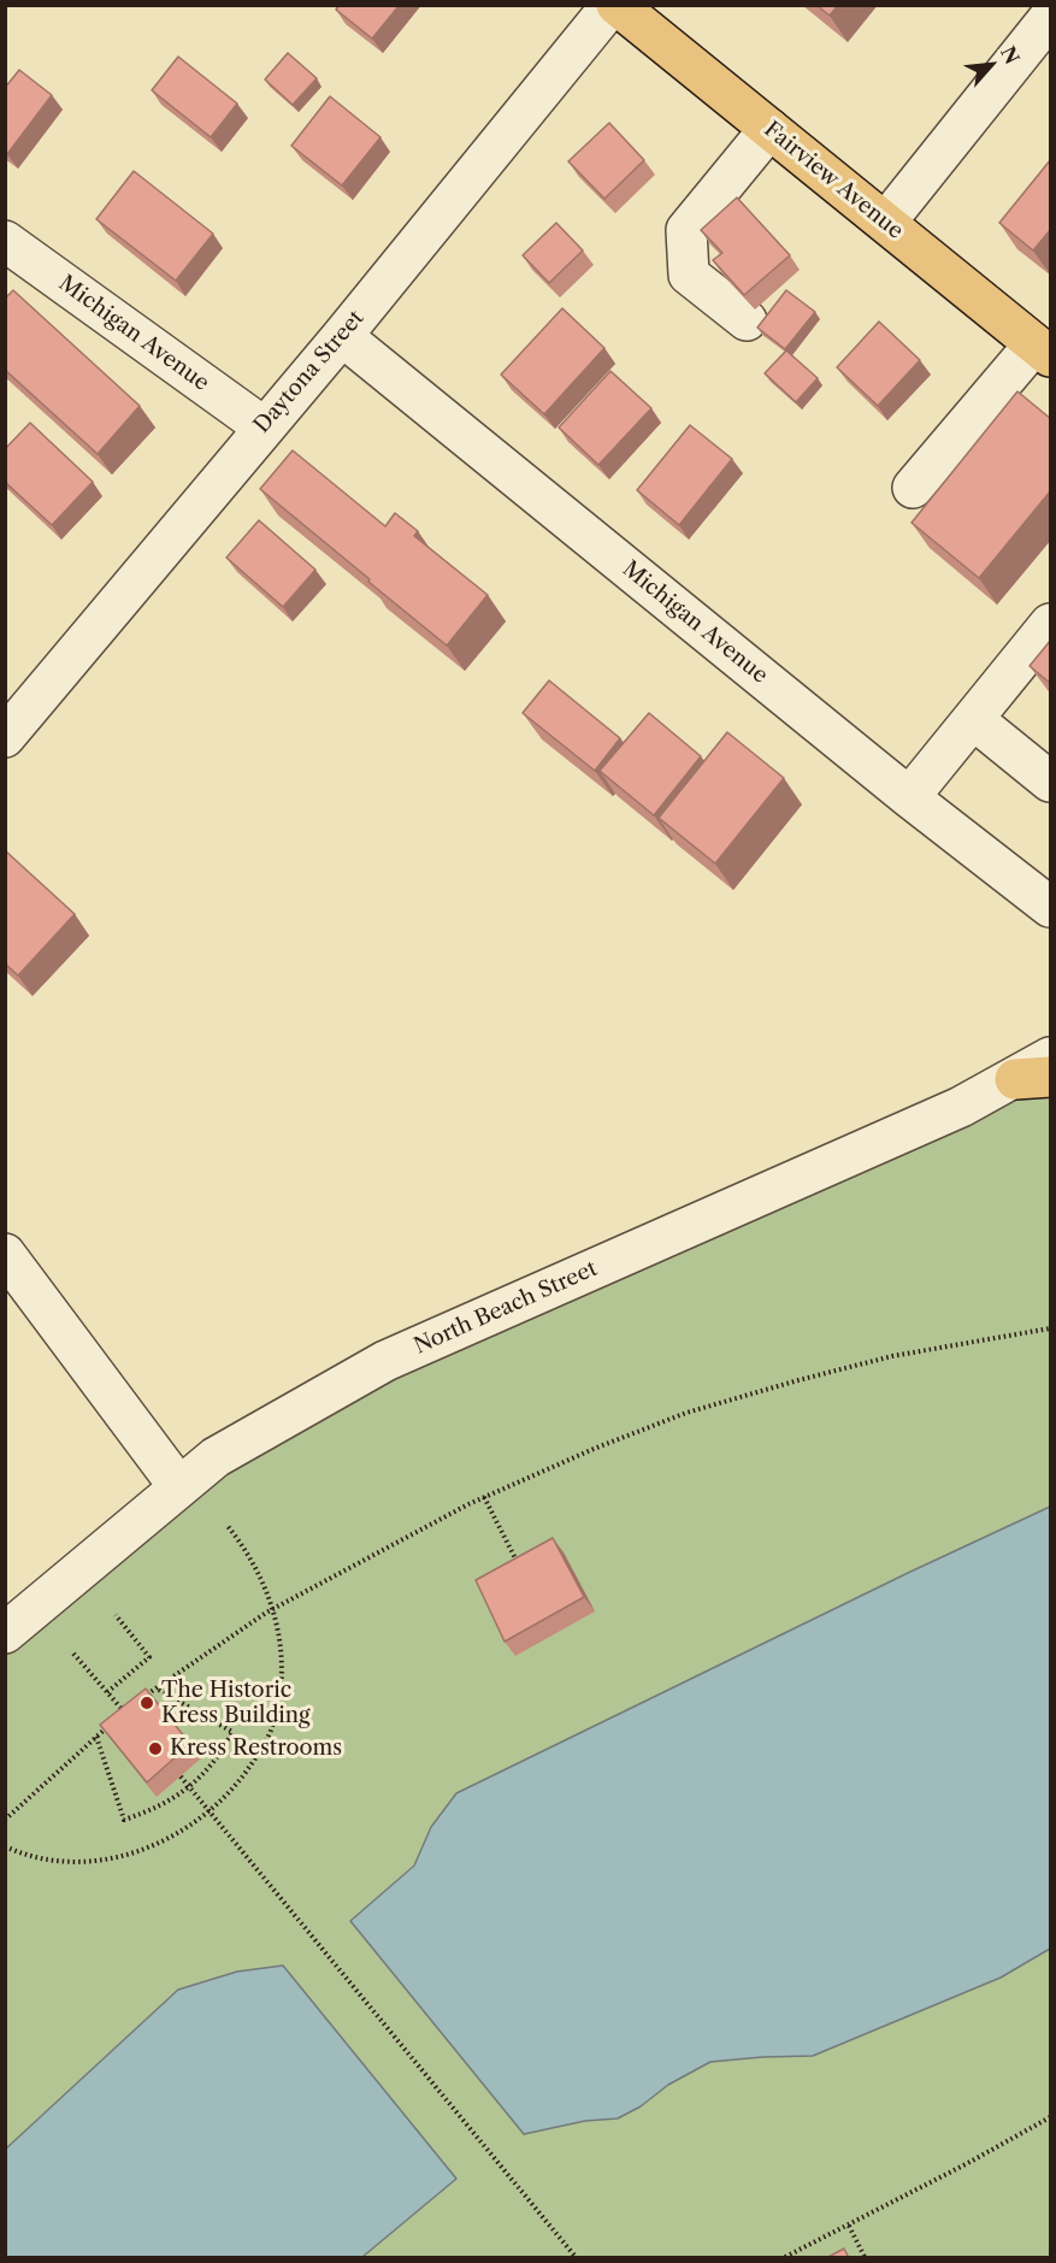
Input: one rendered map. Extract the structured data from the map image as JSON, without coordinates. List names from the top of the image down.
{
  "streets": {
    "main road": ["Fairview Avenue"],
    "street": ["Michigan Avenue", "Daytona Street", "North Beach Street"]
  },
  "crossings": [
    ["Fairview Avenue", "Daytona Street"],
    ["Michigan Avenue", "Daytona Street"]
  ],
  "places": ["The Historic Kress Building", "Kress Restrooms"],
  "north": "top right"
}
